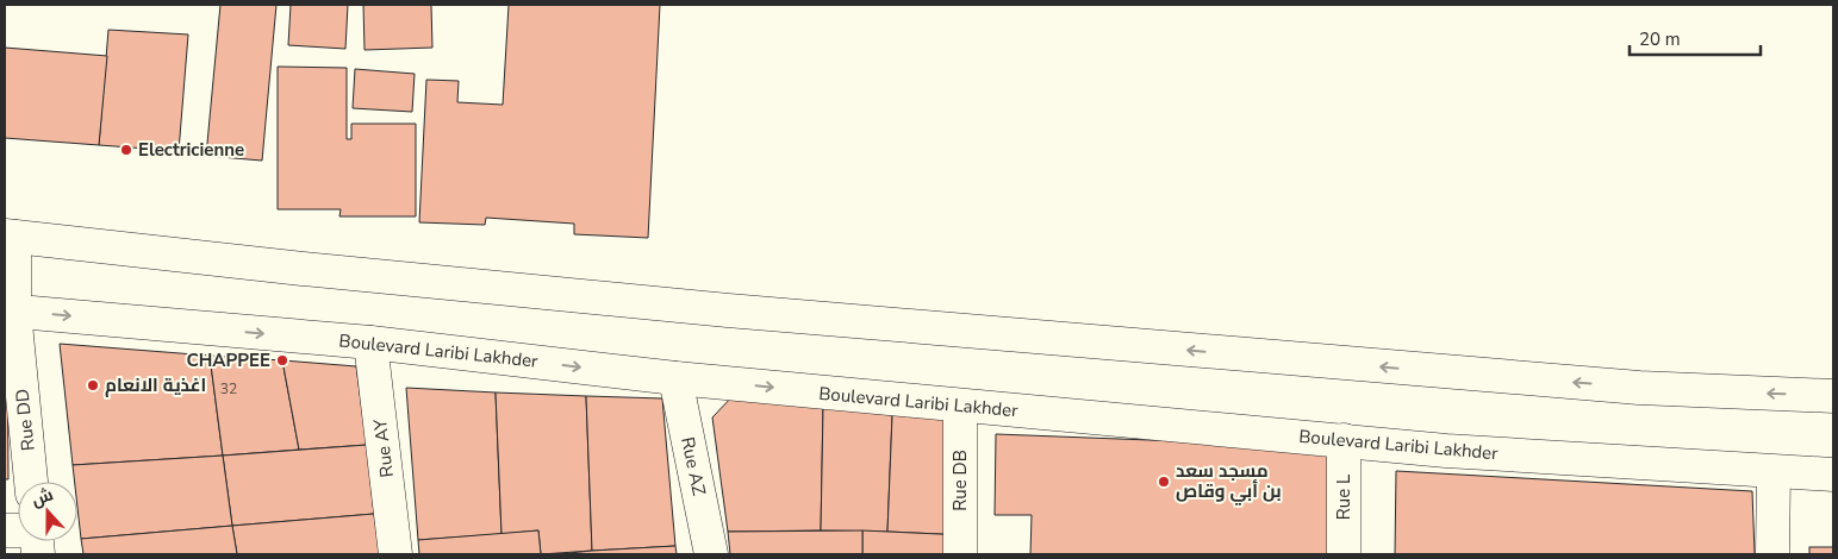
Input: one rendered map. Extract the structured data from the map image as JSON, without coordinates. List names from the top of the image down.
{
  "streets": {
    "main road": [
      "Boulevard Laribi Lakhder",
      "Rue DD",
      "Rue AY",
      "Rue AZ",
      "Rue DB",
      "Rue L"
    ]
  },
  "crossings": [
    ["Boulevard Laribi Lakhder", "Rue DD"],
    ["Boulevard Laribi Lakhder", "Rue AY"],
    ["Boulevard Laribi Lakhder", "Rue AZ"],
    ["Boulevard Laribi Lakhder", "Rue DB"],
    ["Boulevard Laribi Lakhder", "Rue L"]
  ],
  "places": [
    "Electricienne",
    "CHAPPEE",
    "اغذية الانعام",
    "مسجد سعد بن أبي وقاص"
  ],
  "house_numbers": ["32"],
  "scale_bar": "20 m",
  "north": "top"
}
